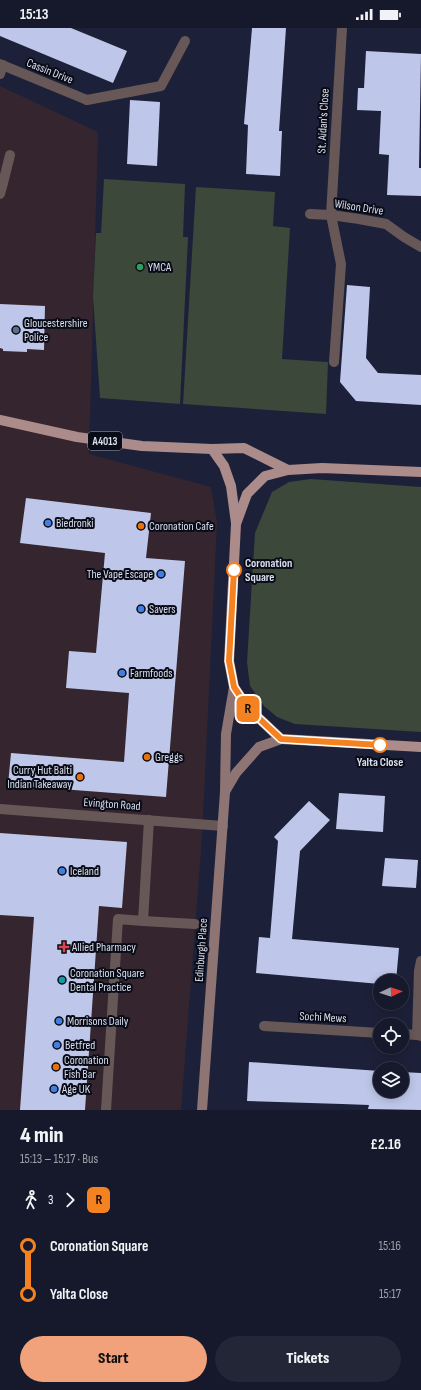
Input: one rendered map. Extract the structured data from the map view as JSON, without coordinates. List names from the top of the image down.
{
  "streets": {
    "main road": ["A4013"],
    "street": [
      "Cassin Drive",
      "St. Aidan's Close",
      "Wilson Drive",
      "Evington Road",
      "Edinburgh Place",
      "Sochi Mews"
    ]
  },
  "crossings": [
    ["St. Aidan's Close", "Wilson Drive"],
    ["A4013", "Edinburgh Place"],
    ["Evington Road", "Edinburgh Place"]
  ],
  "places": {
    "other": [
      "YMCA",
      "Gloucestershire Police",
      "Biedronki",
      "Coronation Cafe",
      "Coronation Square",
      "The Vape Escape",
      "Savers",
      "Farmfoods",
      "Yalta Close",
      "Greggs",
      "Curry Hut Balti Indian Takeaway",
      "Iceland",
      "Coronation Square Dental Practice",
      "Morrisons Daily",
      "Betfred",
      "Coronation Fish Bar",
      "Age UK"
    ],
    "health": ["Allied Pharmacy"]
  },
  "lines": ["bus line R"],
  "north": "right",
  "page": {
    "status": "15:13",
    "on_map": "R",
    "heading": ["4 min", "15:13 – 15:17 · Bus", "£2.16"],
    "legs": ["3", "R"],
    "list": [
      {
        "name": "Coronation Square",
        "value": "15:16"
      },
      {
        "name": "Yalta Close",
        "value": "15:17"
      }
    ],
    "buttons": ["Start", "Tickets"]
  }
}
